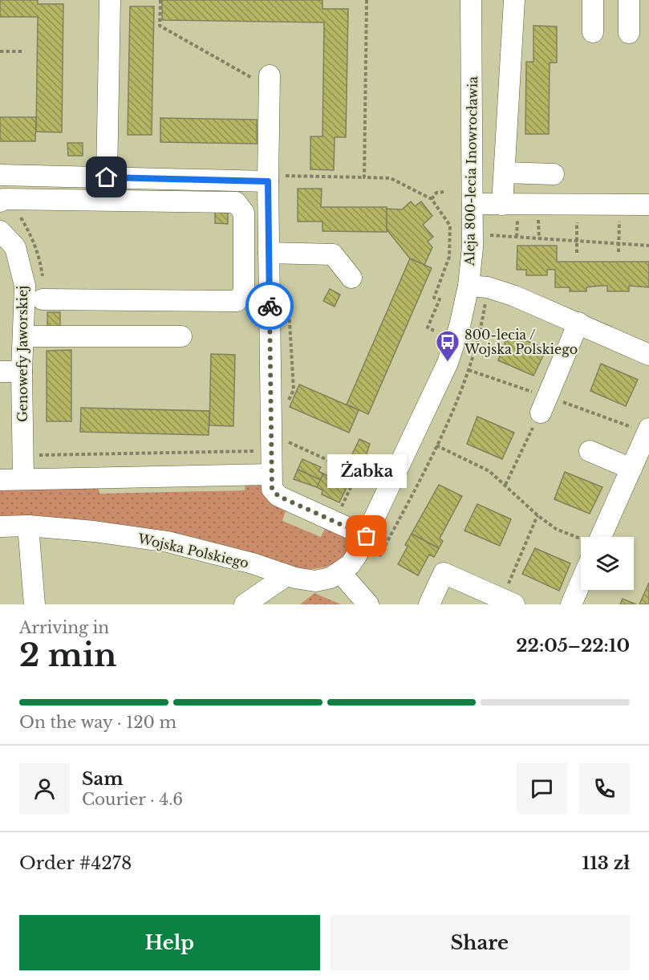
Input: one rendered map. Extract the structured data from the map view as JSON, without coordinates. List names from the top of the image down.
{
  "streets": {
    "street": ["Aleja 800-lecia Inowrocławia", "Genowefy Jaworskiej", "Wojska Polskiego"]
  },
  "crossings": [
    ["Aleja 800-lecia Inowrocławia", "Wojska Polskiego"]
  ],
  "places": {
    "bus stop": ["800-lecia / Wojska Polskiego"],
    "other": ["Żabka"]
  },
  "page": {
    "bubble": "Żabka",
    "heading": ["2 min", "Arriving in", "22:05–22:10"],
    "panel": [
      "Sam",
      "Courier · 4.6",
      "Order #4278",
      "113 zł"
    ],
    "bar": "On the way · 120 m",
    "buttons": ["Help", "Share"]
  }
}
